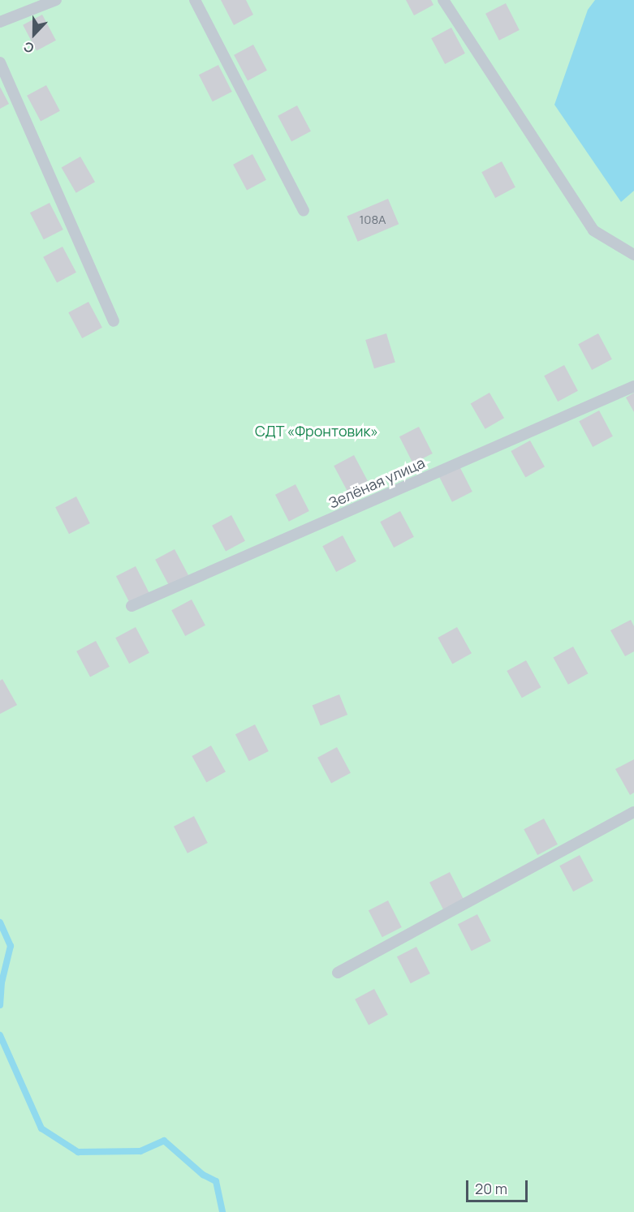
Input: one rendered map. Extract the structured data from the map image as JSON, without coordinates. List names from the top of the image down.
{
  "streets": {
    "lane": ["Зелёная улица"]
  },
  "parks": ["СДТ «Фронтовик»"],
  "house_numbers": ["108А"],
  "scale_bar": "20 m",
  "north": "bottom"
}
